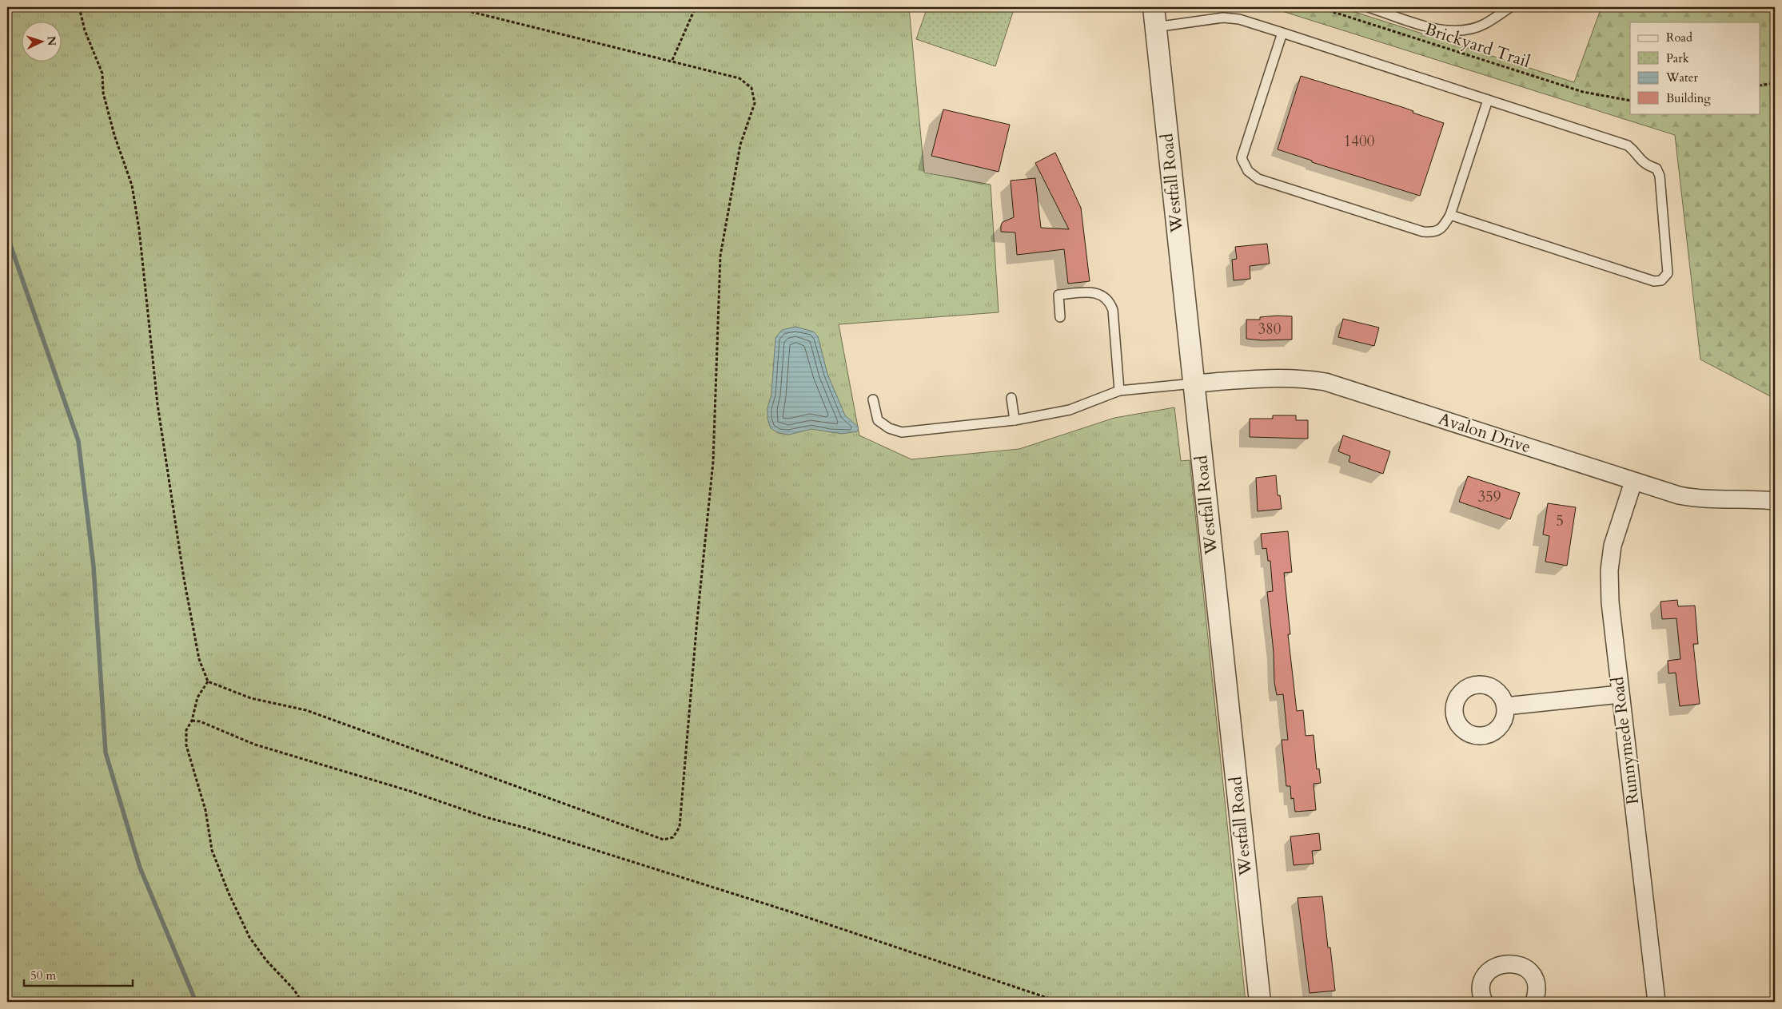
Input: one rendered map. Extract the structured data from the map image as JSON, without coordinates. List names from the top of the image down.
{
  "streets": {
    "street": ["Westfall Road", "Avalon Drive", "Runnymede Road"],
    "path": ["Brickyard Trail"]
  },
  "crossings": [
    ["Westfall Road", "Avalon Drive"],
    ["Avalon Drive", "Runnymede Road"]
  ],
  "house_numbers": [
    "1400",
    "380",
    "359",
    "5"
  ],
  "legend": [
    "Road",
    "Park",
    "Water",
    "Building"
  ],
  "scale_bar": "50 m",
  "north": "right"
}
